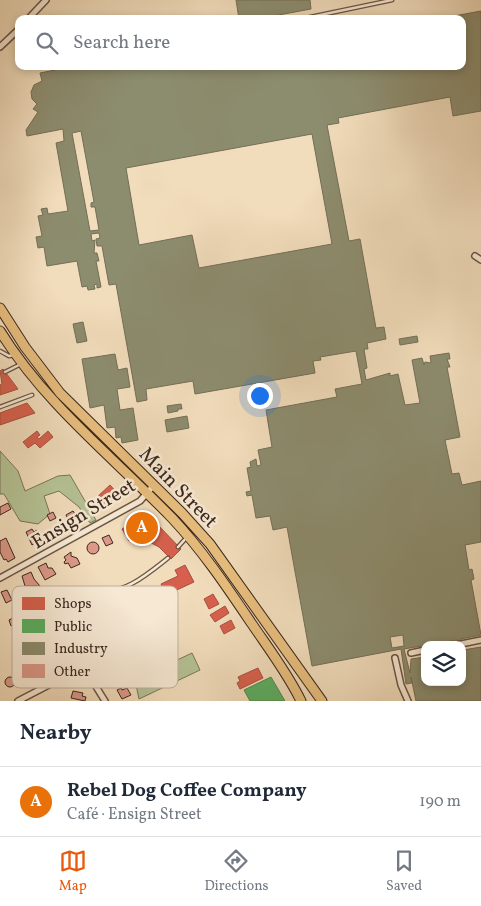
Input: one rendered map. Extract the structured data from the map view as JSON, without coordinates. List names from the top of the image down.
{
  "streets": {
    "main road": ["Main Street"],
    "street": ["Ensign Street"]
  },
  "crossings": [
    ["Main Street", "Ensign Street"]
  ],
  "legend": [
    "Shops",
    "Public",
    "Industry",
    "Other"
  ],
  "page": {
    "search": "Search here",
    "pins": "A",
    "heading": "Nearby",
    "list": [
      {
        "mark": "A",
        "name": "Rebel Dog Coffee Company",
        "note": "Café · Ensign Street",
        "value": "190 m"
      }
    ],
    "nav": ["Map", "Directions", "Saved"]
  }
}
